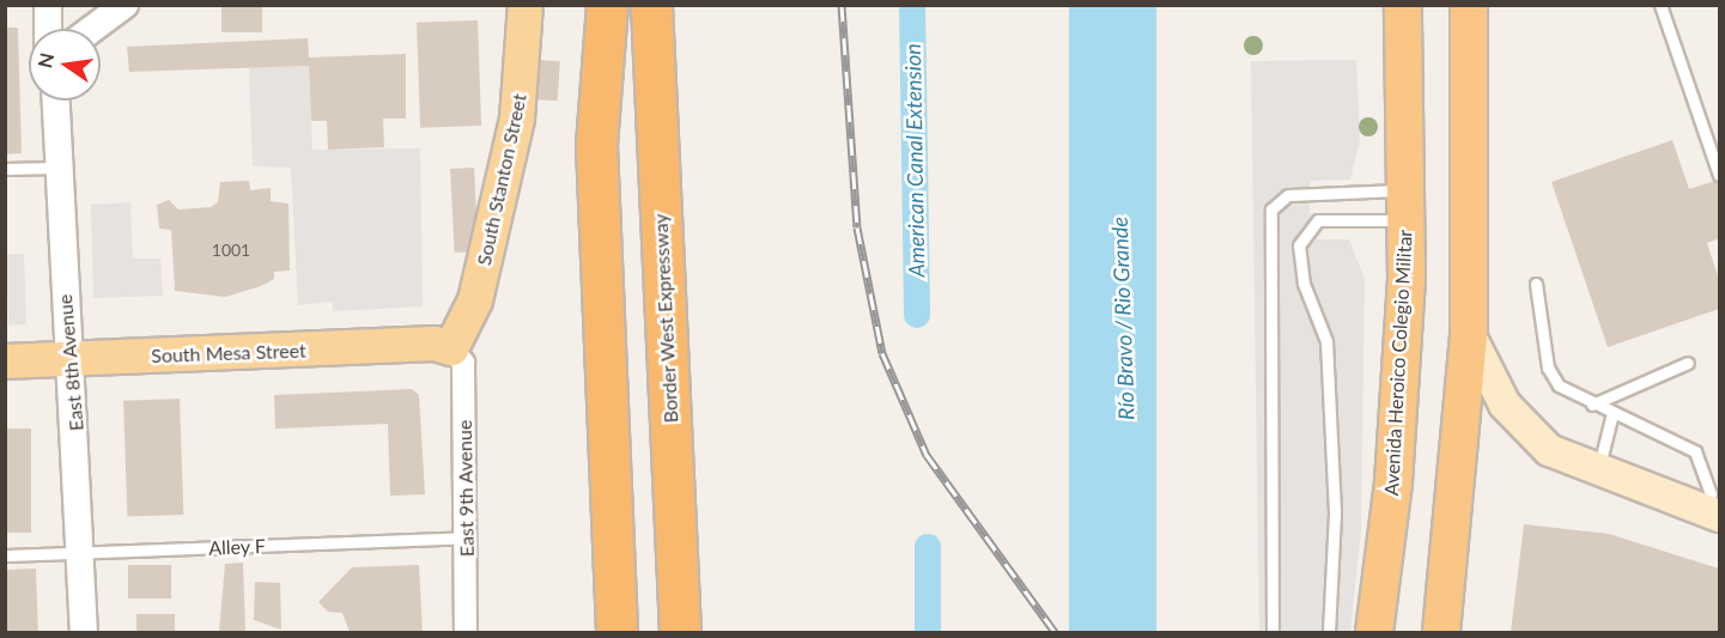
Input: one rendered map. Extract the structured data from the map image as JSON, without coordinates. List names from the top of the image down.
{
  "streets": {
    "highway": ["Border West Expressway", "Avenida Heroico Colegio Militar"],
    "main road": ["South Stanton Street", "South Mesa Street"],
    "street": ["East 8th Avenue", "East 9th Avenue"],
    "lane": ["Alley F"]
  },
  "crossings": [
    ["South Stanton Street", "South Mesa Street"],
    ["South Stanton Street", "East 9th Avenue"],
    ["South Mesa Street", "East 8th Avenue"],
    ["South Mesa Street", "East 9th Avenue"],
    ["East 8th Avenue", "Alley F"],
    ["East 9th Avenue", "Alley F"]
  ],
  "water": ["American Canal Extension", "Río Bravo / Rio Grande"],
  "house_numbers": ["1001"],
  "north": "left"
}
